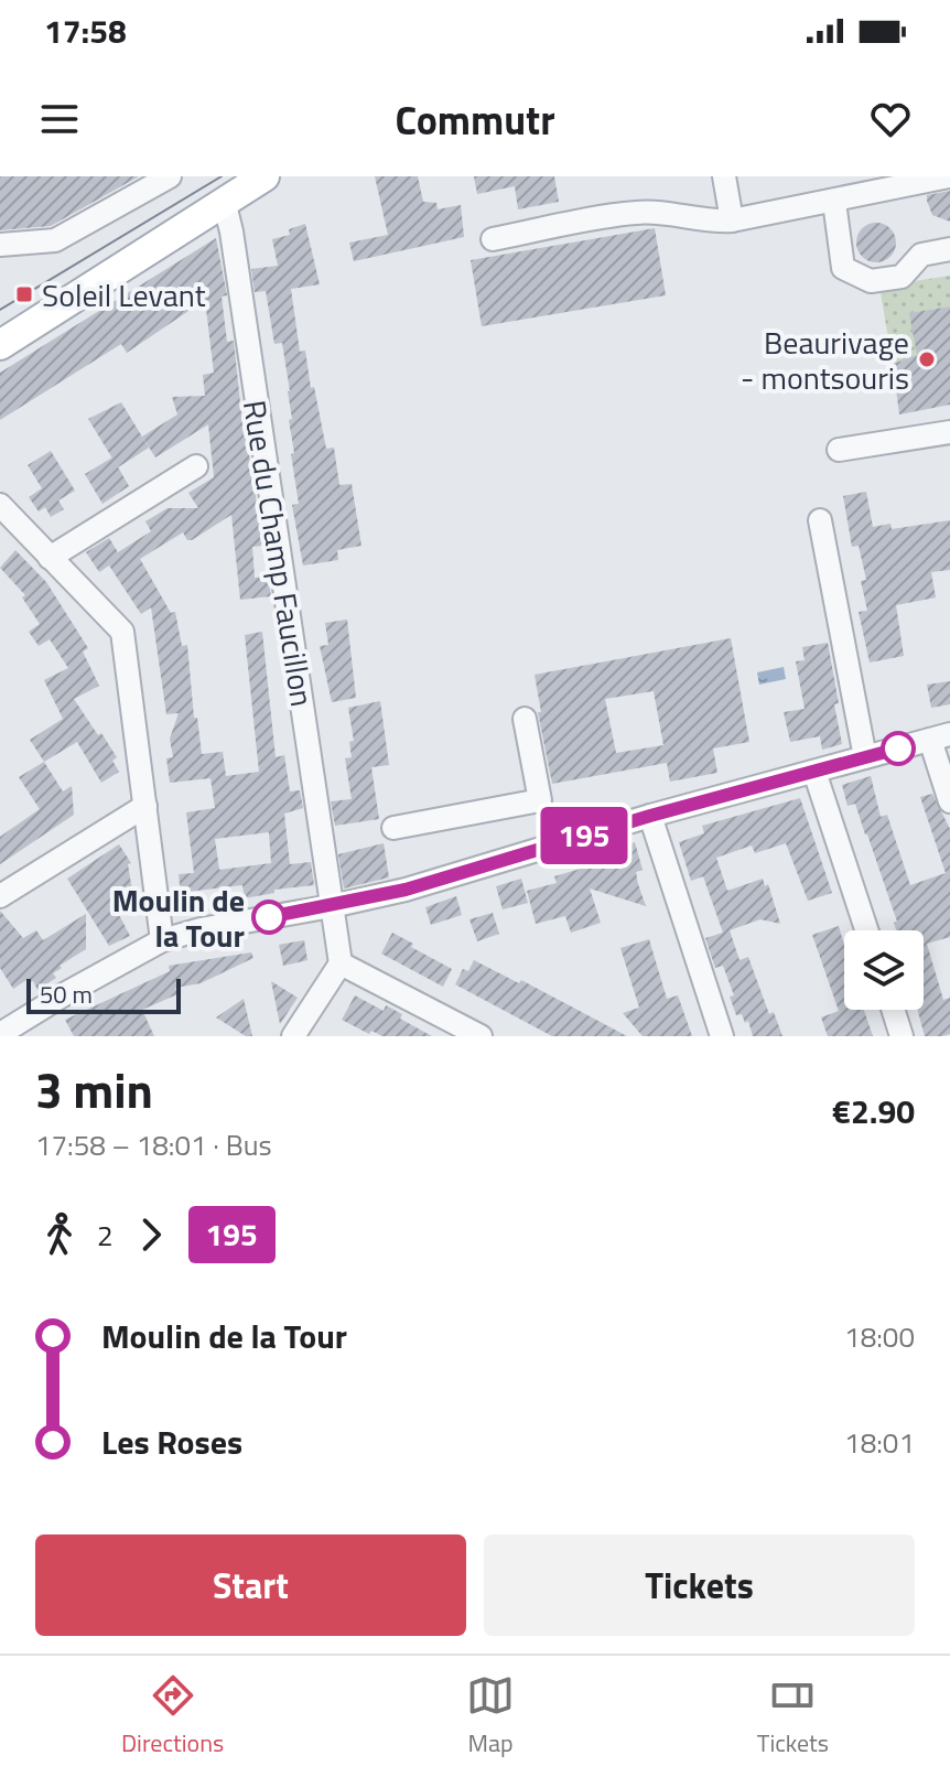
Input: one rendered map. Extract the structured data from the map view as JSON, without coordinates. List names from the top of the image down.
{
  "streets": {
    "street": ["Rue du Champ Faucillon"]
  },
  "places": {
    "transit": ["Soleil Levant"],
    "other": ["Beaurivage - montsouris", "Moulin de la Tour"]
  },
  "lines": ["bus line 195"],
  "scale_bar": "50 m",
  "page": {
    "status": "17:58",
    "header": "Commutr",
    "on_map": "195",
    "scale": "50 m",
    "heading": ["3 min", "17:58 – 18:01 · Bus", "€2.90"],
    "legs": ["2", "195"],
    "list": [
      {
        "name": "Moulin de la Tour",
        "value": "18:00"
      },
      {
        "name": "Les Roses",
        "value": "18:01"
      }
    ],
    "buttons": ["Start", "Tickets"],
    "tabs": ["Directions", "Map", "Tickets"]
  }
}
